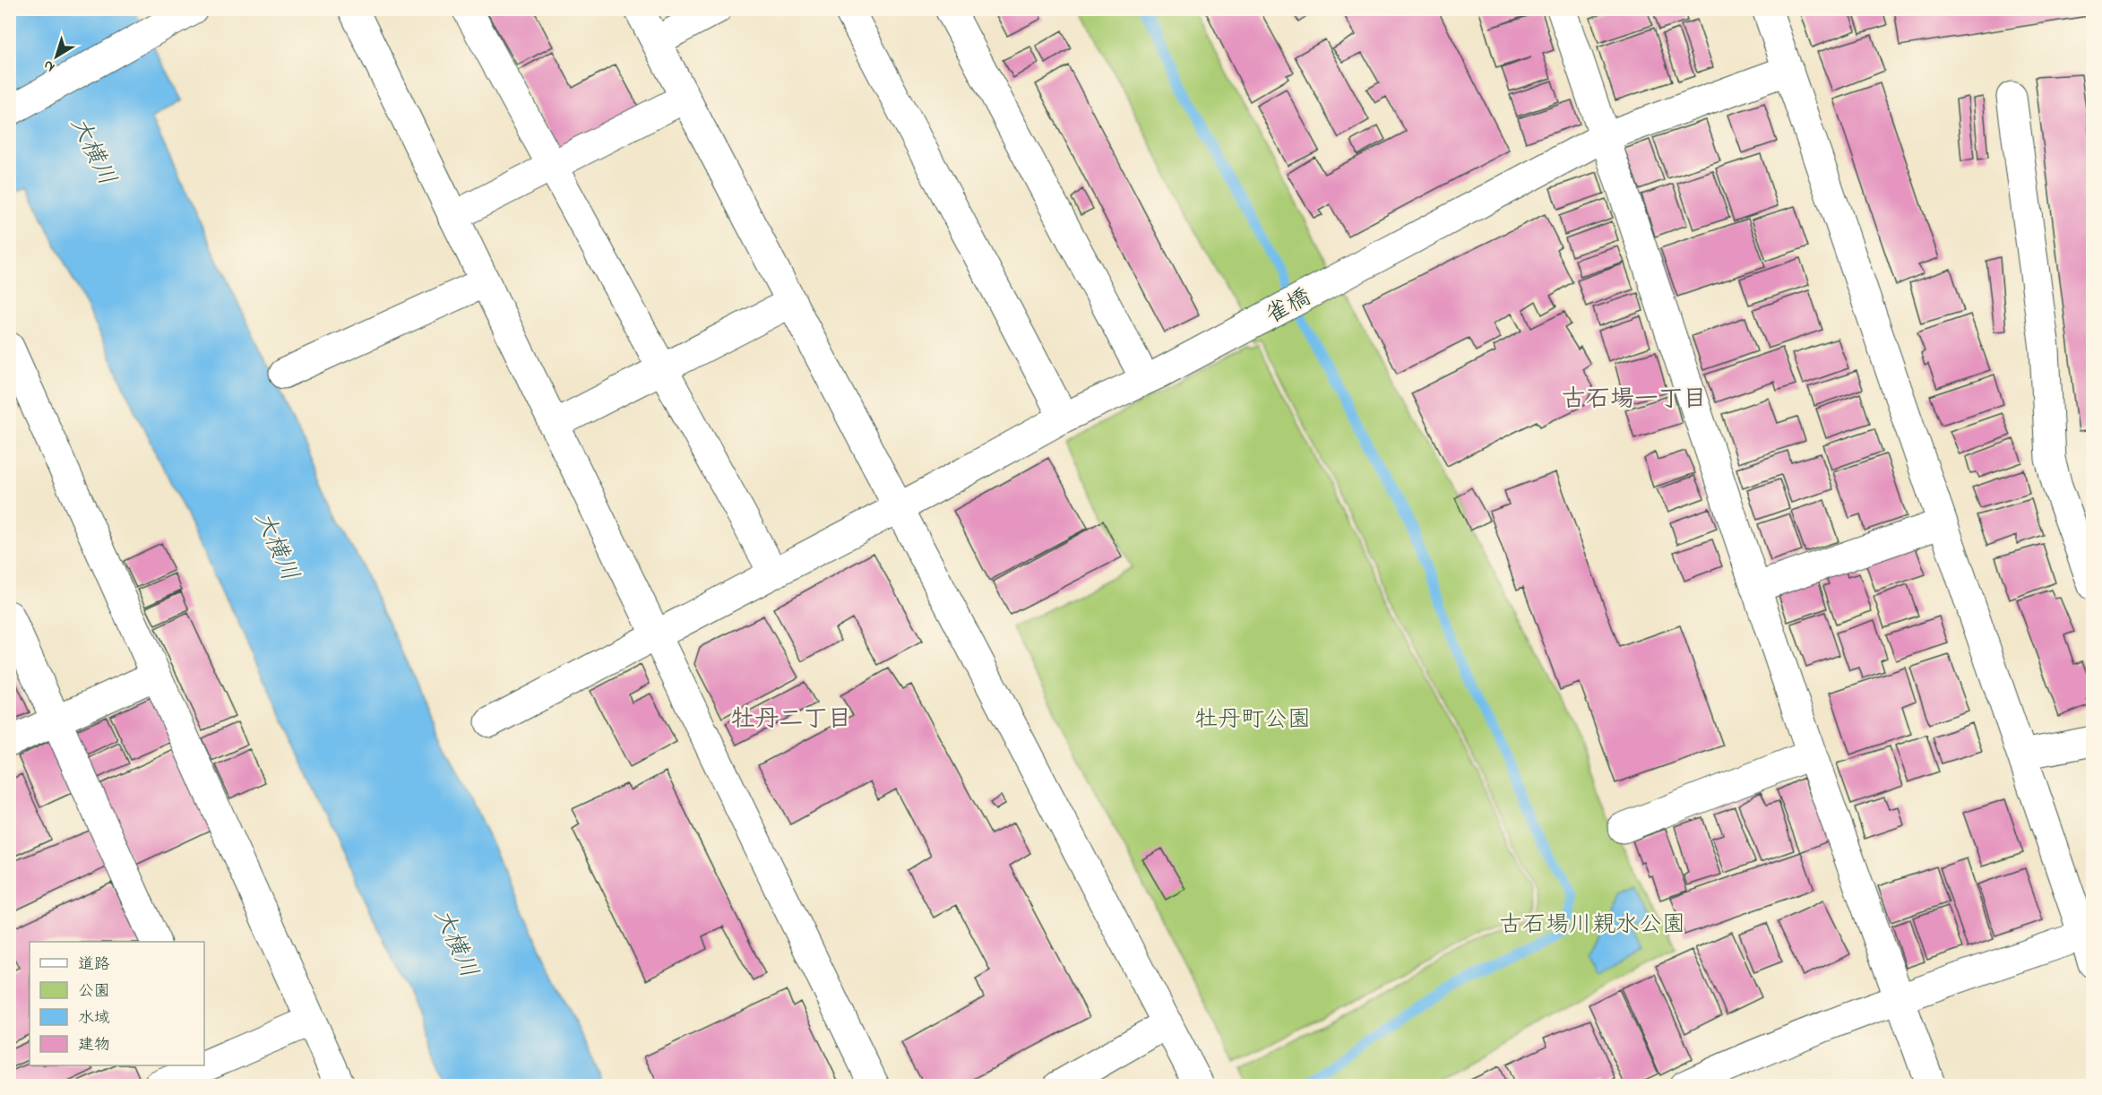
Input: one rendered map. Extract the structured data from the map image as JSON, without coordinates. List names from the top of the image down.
{
  "streets": {
    "street": ["雀橋"]
  },
  "districts": ["古石場一丁目", "牡丹二丁目"],
  "water": ["大横川"],
  "parks": ["牡丹町公園", "古石場川親水公園"],
  "legend": [
    "道路",
    "公園",
    "水域",
    "建物"
  ],
  "north": "bottom left"
}
